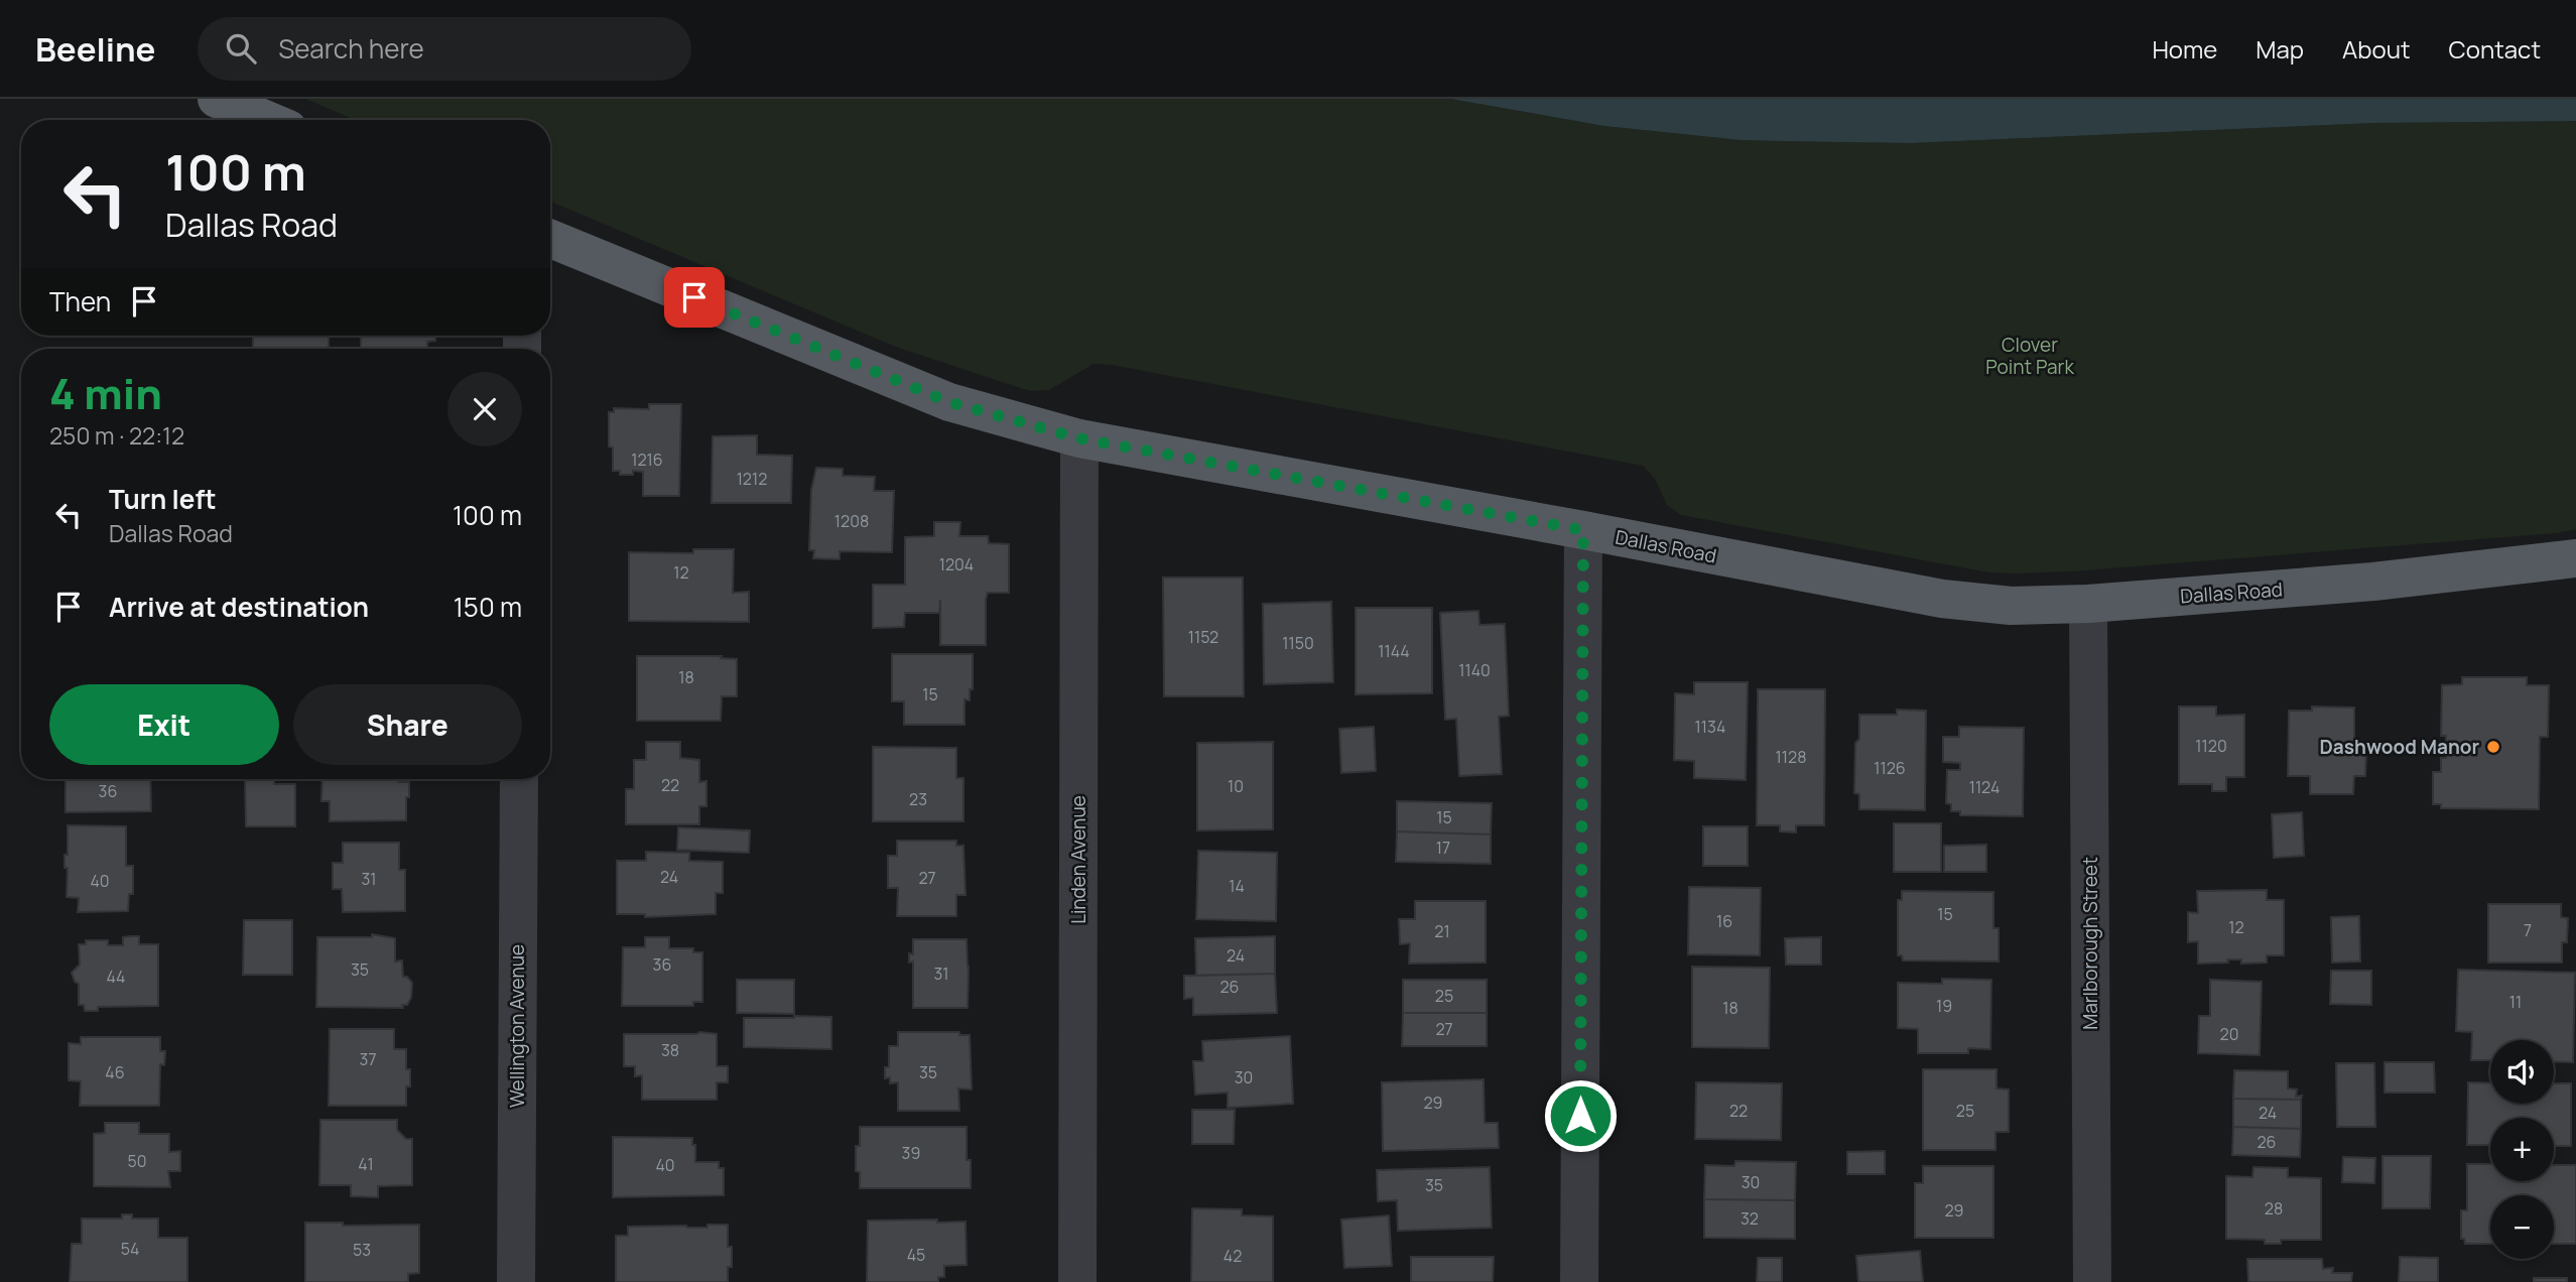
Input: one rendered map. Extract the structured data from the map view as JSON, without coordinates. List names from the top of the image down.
{
  "streets": {
    "main road": ["Dallas Road"],
    "street": ["Linden Avenue", "Marlborough Street", "Wellington Avenue"]
  },
  "crossings": [
    ["Dallas Road", "Linden Avenue"],
    ["Dallas Road", "Marlborough Street"]
  ],
  "parks": ["Clover Point Park"],
  "places": ["Dashwood Manor"],
  "house_numbers": [
    "1216",
    "1212",
    "1208",
    "1204",
    "12",
    "1152",
    "1150",
    "1144",
    "1140",
    "18",
    "15",
    "1134",
    "1120",
    "1128",
    "1126",
    "22",
    "10",
    "1124",
    "36",
    "23",
    "15",
    "17",
    "24",
    "27",
    "31",
    "40",
    "14",
    "15",
    "16",
    "12",
    "7",
    "21",
    "24",
    "36",
    "35",
    "31",
    "44",
    "26",
    "25",
    "11",
    "19",
    "18",
    "27",
    "20",
    "38",
    "37",
    "46",
    "35",
    "30",
    "29",
    "22",
    "25",
    "24",
    "26",
    "39",
    "50",
    "41",
    "40",
    "30",
    "35",
    "28",
    "29",
    "32",
    "54",
    "53",
    "45",
    "42"
  ],
  "page": {
    "header": "Beeline",
    "search": "Search here",
    "nav": [
      "Home",
      "Map",
      "About",
      "Contact"
    ],
    "turn": ["100 m", "Dallas Road"],
    "then": "Then",
    "heading": ["4 min", "250 m · 22:12"],
    "list": [
      {
        "name": "Turn left",
        "note": "Dallas Road",
        "value": "100 m"
      },
      {
        "name": "Arrive at destination",
        "value": "150 m"
      }
    ],
    "buttons": ["Exit", "Share"],
    "map_buttons": ["+", "−"]
  }
}
